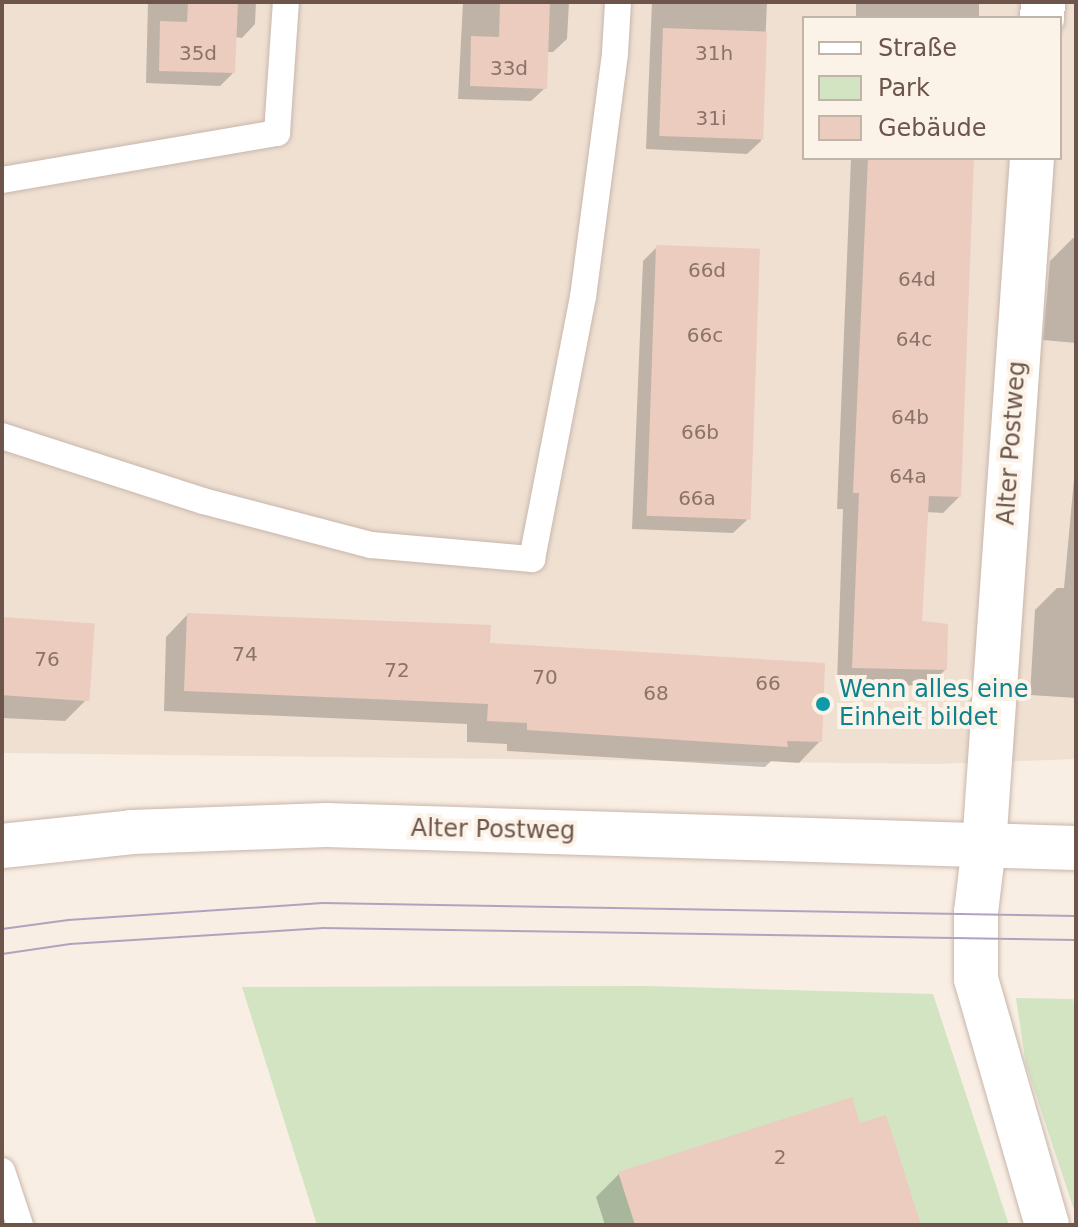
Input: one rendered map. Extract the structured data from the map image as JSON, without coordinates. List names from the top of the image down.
{
  "streets": {
    "street": ["Alter Postweg"]
  },
  "places": ["Wenn alles eine Einheit bildet"],
  "house_numbers": [
    "35d",
    "31h",
    "33d",
    "31i",
    "66d",
    "64d",
    "66c",
    "64c",
    "64b",
    "66b",
    "64a",
    "66a",
    "74",
    "76",
    "72",
    "70",
    "66",
    "68",
    "2"
  ],
  "legend": ["Straße", "Park", "Gebäude"]
}
